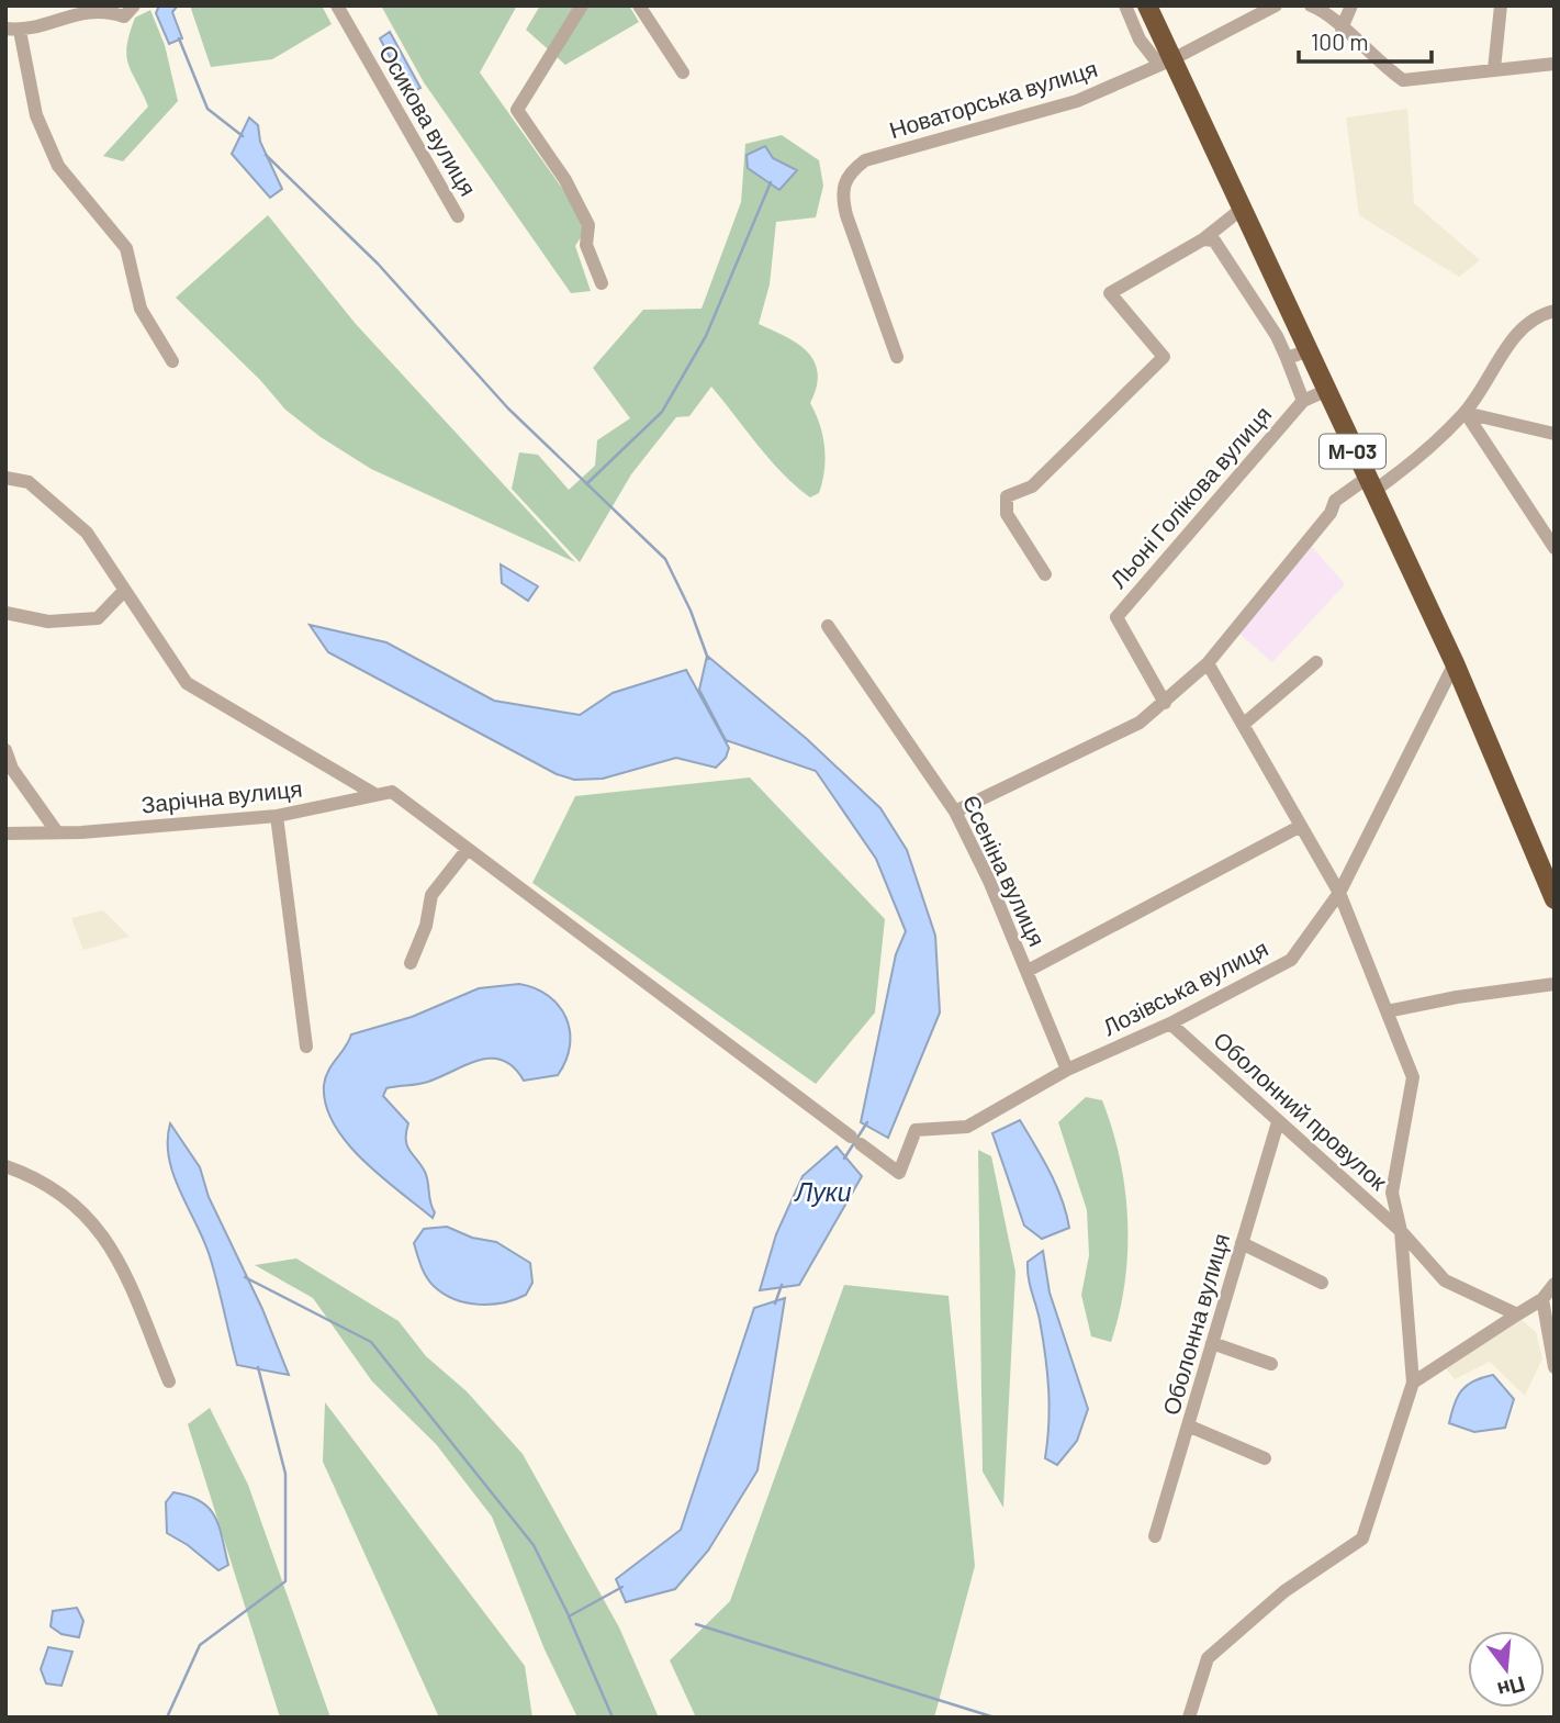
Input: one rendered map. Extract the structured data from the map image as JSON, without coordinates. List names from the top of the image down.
{
  "streets": {
    "highway": ["М-03"],
    "street": [
      "Новаторська вулиця",
      "Осикова вулиця",
      "Льоні Голікова вулиця",
      "Зарічна вулиця",
      "Єсеніна вулиця",
      "Лозівська вулиця",
      "Оболонний провулок",
      "Оболонна вулиця"
    ]
  },
  "crossings": [
    ["Новаторська вулиця", "М-03"],
    ["М-03", "Льоні Голікова вулиця"],
    ["М-03", "Лозівська вулиця"],
    ["Зарічна вулиця", "Лозівська вулиця"],
    ["Єсеніна вулиця", "Лозівська вулиця"],
    ["Лозівська вулиця", "Оболонний провулок"],
    ["Оболонний провулок", "Оболонна вулиця"]
  ],
  "water": ["Луки"],
  "scale_bar": "100 m",
  "north": "bottom"
}
